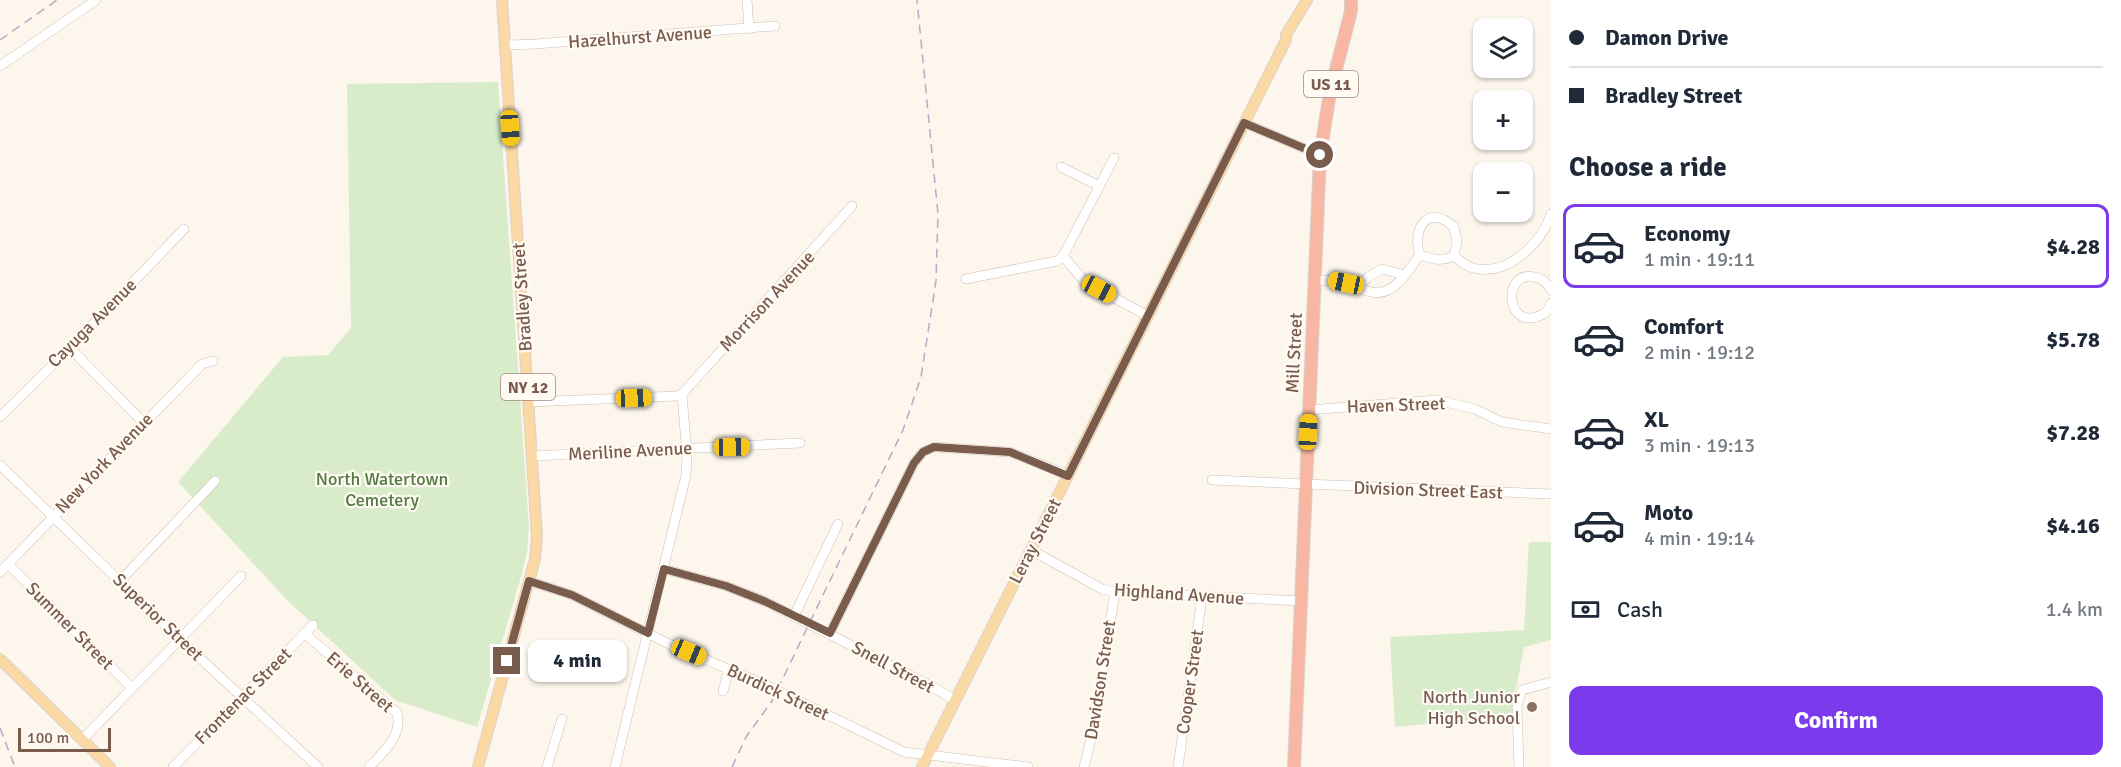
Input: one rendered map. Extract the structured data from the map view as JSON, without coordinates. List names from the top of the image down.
{
  "streets": {
    "highway": ["US 11", "Mill Street"],
    "main road": ["Bradley Street", "NY 12", "Leray Street"],
    "street": [
      "Hazelhurst Avenue",
      "Morrison Avenue",
      "Cayuga Avenue",
      "Haven Street",
      "Meriline Avenue",
      "New York Avenue",
      "Division Street East",
      "Highland Avenue",
      "Superior Street",
      "Summer Street",
      "Snell Street",
      "Davidson Street",
      "Erie Street",
      "Cooper Street",
      "Burdick Street",
      "Frontenac Street"
    ]
  },
  "crossings": [
    ["Hazelhurst Avenue", "Bradley Street"],
    ["Bradley Street", "Meriline Avenue"],
    ["Bradley Street", "Burdick Street"],
    ["Mill Street", "Haven Street"],
    ["Mill Street", "Division Street East"],
    ["Mill Street", "Highland Avenue"],
    ["New York Avenue", "Superior Street"],
    ["New York Avenue", "Summer Street"],
    ["Leray Street", "Highland Avenue"],
    ["Leray Street", "Snell Street"],
    ["Leray Street", "Burdick Street"],
    ["Highland Avenue", "Davidson Street"],
    ["Highland Avenue", "Cooper Street"],
    ["Superior Street", "Frontenac Street"],
    ["Erie Street", "Frontenac Street"]
  ],
  "parks": ["North Watertown Cemetery"],
  "places": ["North Junior High School"],
  "scale_bar": "100 m",
  "page": {
    "banner": ["Damon Drive", "Bradley Street"],
    "map_buttons": ["+", "−"],
    "heading": "Choose a ride",
    "list": [
      {
        "name": "Economy",
        "note": "1 min · 19:11",
        "value": "$4.28"
      },
      {
        "name": "Comfort",
        "note": "2 min · 19:12",
        "value": "$5.78"
      },
      {
        "name": "XL",
        "note": "3 min · 19:13",
        "value": "$7.28"
      },
      {
        "name": "Moto",
        "note": "4 min · 19:14",
        "value": "$4.16"
      }
    ],
    "pay": ["Cash", "1.4 km"],
    "bubble": "4 min",
    "buttons": "Confirm",
    "scale": "100 m"
  }
}
